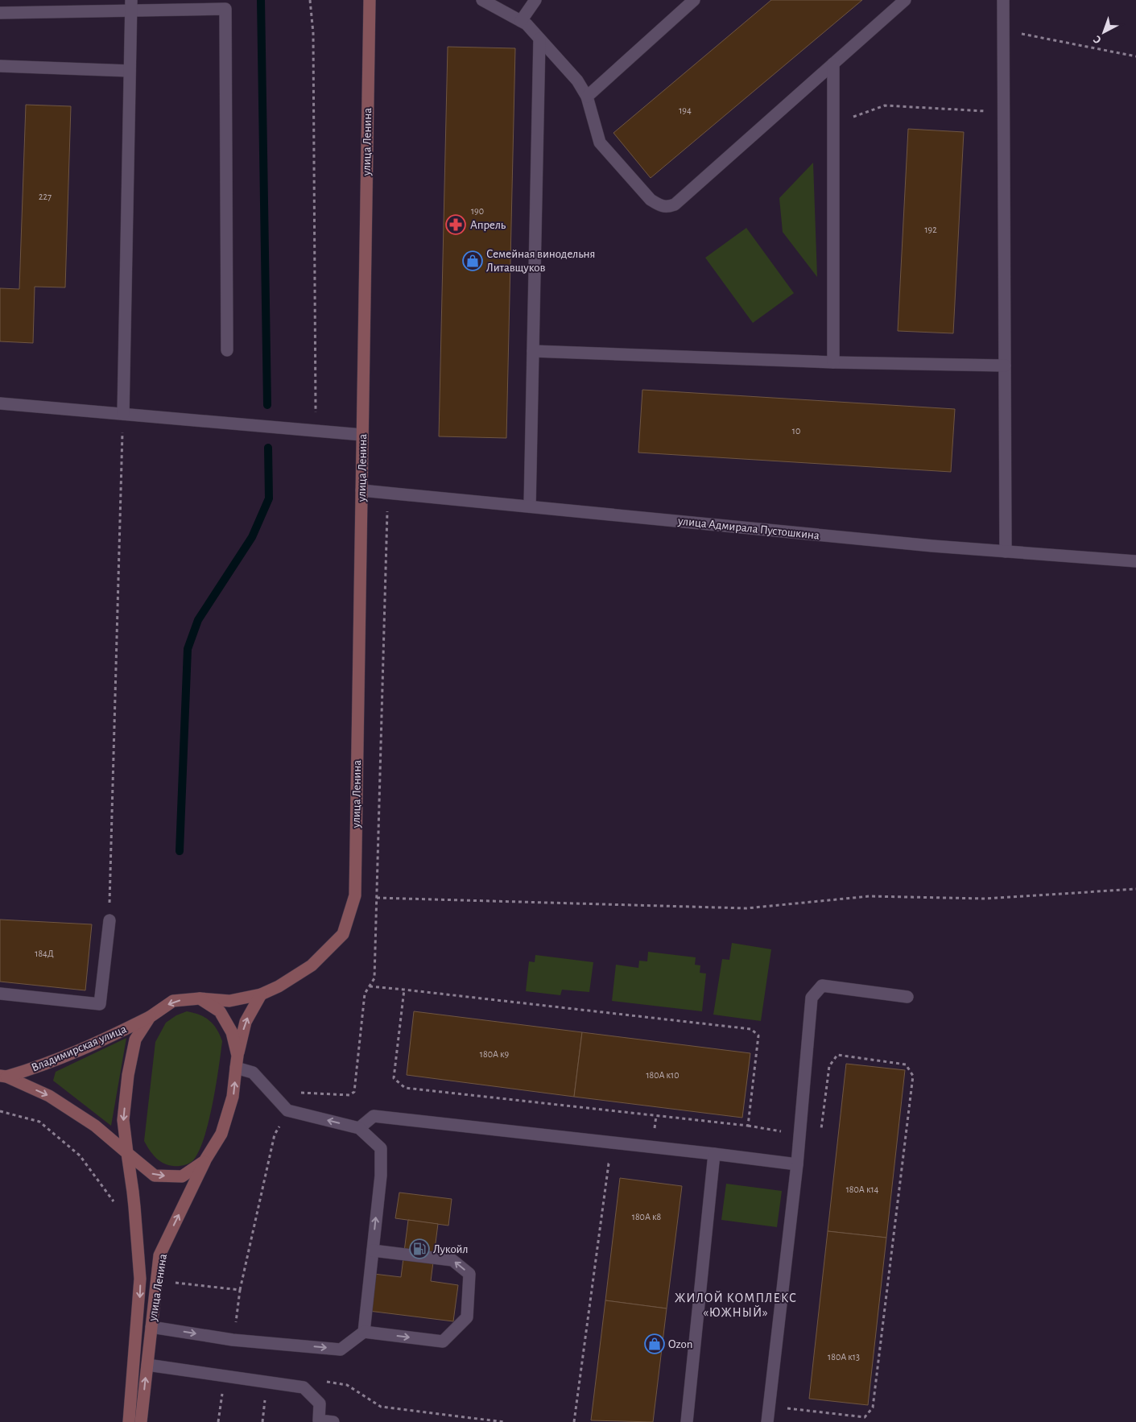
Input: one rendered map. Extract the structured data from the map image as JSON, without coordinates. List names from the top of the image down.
{
  "streets": {
    "street": ["улица Ленина", "улица Адмирала Пустошкина", "Владимирская улица"]
  },
  "crossings": [
    ["улица Ленина", "улица Адмирала Пустошкина"],
    ["улица Ленина", "Владимирская улица"]
  ],
  "districts": ["ЖИЛОЙ КОМПЛЕКС «ЮЖНЫЙ»"],
  "places": {
    "pharmacy": ["Апрель"],
    "shop": ["Семейная винодельня Литавщуков", "Ozon"],
    "fuel station": ["Лукойл"]
  },
  "house_numbers": [
    "194",
    "227",
    "190",
    "192",
    "10",
    "184Д",
    "180А к9",
    "180А к10",
    "180А к14",
    "180А к8",
    "180А к13"
  ],
  "north": "bottom left"
}
